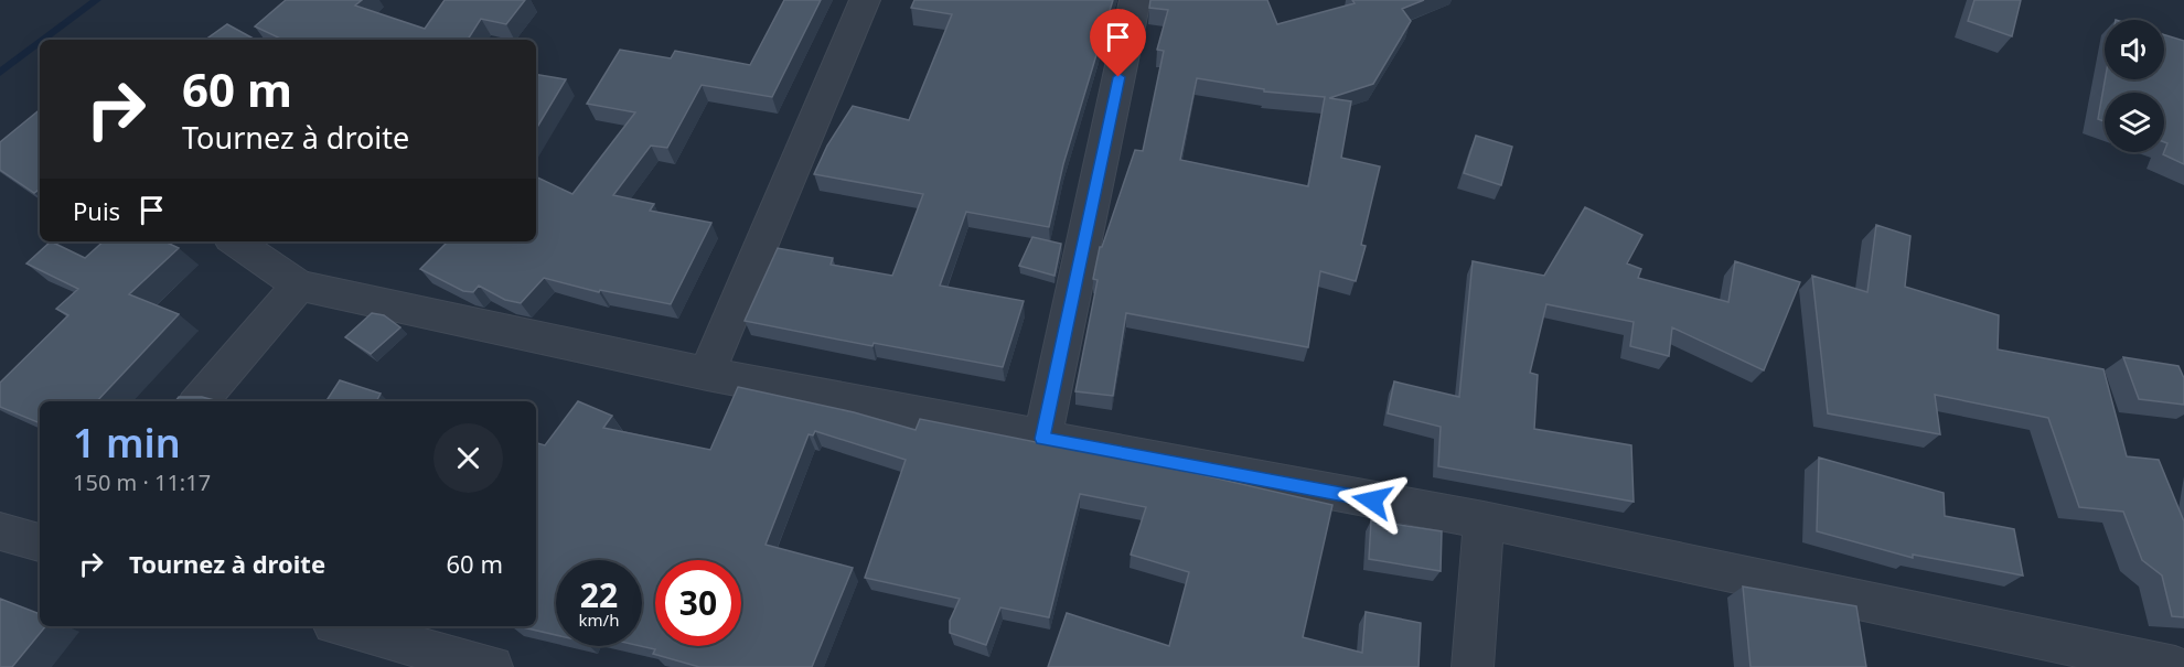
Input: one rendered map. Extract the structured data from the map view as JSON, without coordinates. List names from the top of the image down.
{
  "page": {
    "turn": ["60 m", "Tournez à droite"],
    "then": "Puis",
    "heading": ["1 min", "150 m · 11:17"],
    "list": [
      {
        "name": "Tournez à droite",
        "value": "60 m"
      }
    ],
    "speed": "22 km/h",
    "limit": "30"
  }
}
